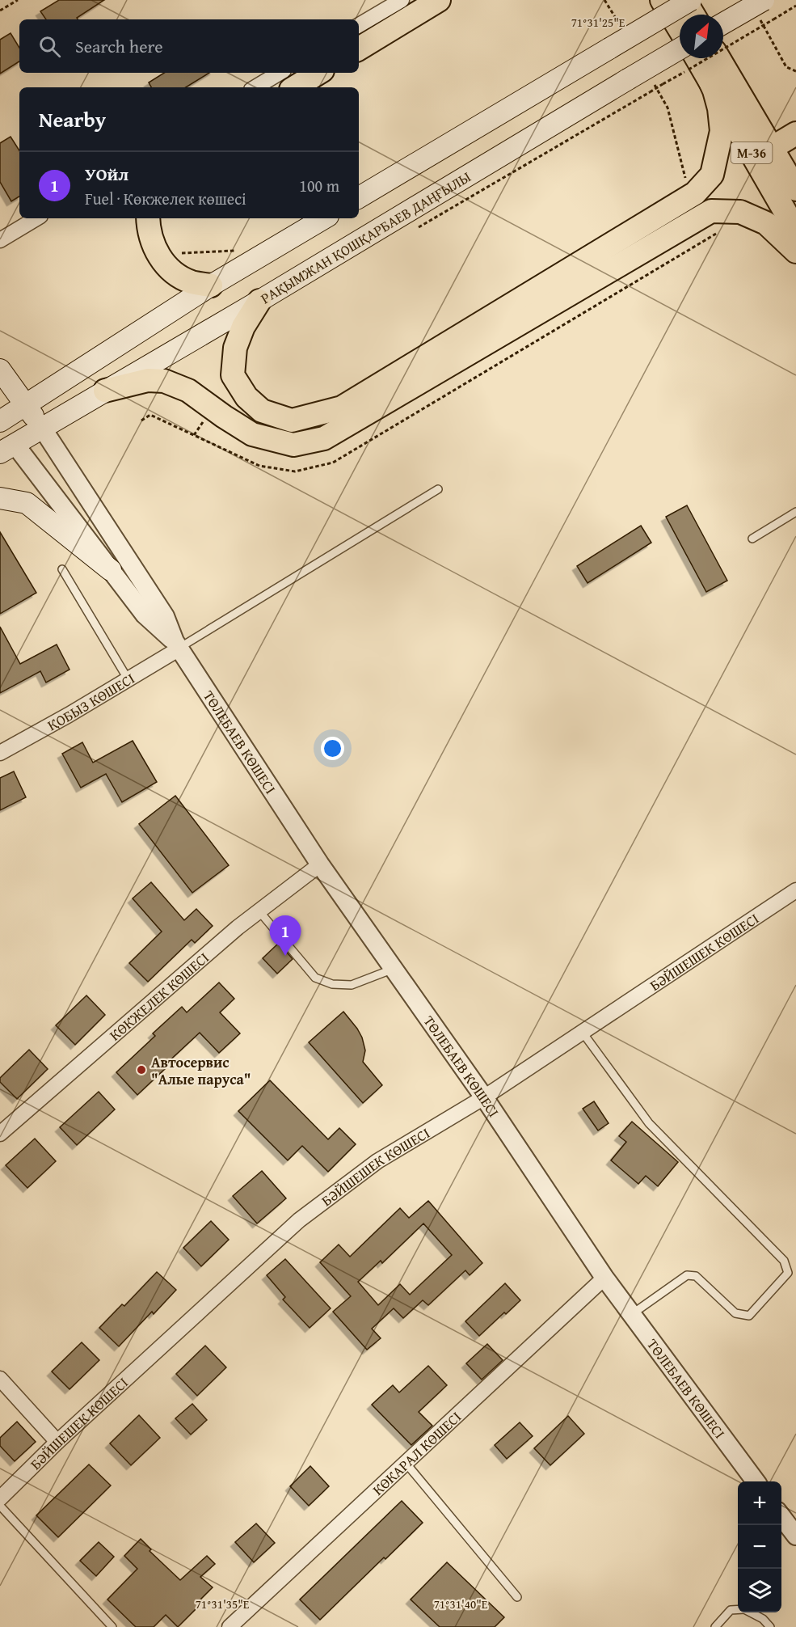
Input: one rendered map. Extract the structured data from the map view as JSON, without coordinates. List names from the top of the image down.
{
  "streets": {
    "main road": ["M-36", "РАҚЫМЖАН ҚОШҚАРБАЕВ ДАҢҒЫЛЫ", "ТӨЛЕБАЕВ КӨШЕСІ"],
    "street": [
      "ҚОБЫЗ КӨШЕСІ",
      "БӘЙШЕШЕК КӨШЕСІ",
      "КӨКЖЕЛЕК КӨШЕСІ",
      "КӨКАРАЛ КӨШЕСІ"
    ]
  },
  "crossings": [
    ["РАҚЫМЖАН ҚОШҚАРБАЕВ ДАҢҒЫЛЫ", "ТӨЛЕБАЕВ КӨШЕСІ"],
    ["ҚОБЫЗ КӨШЕСІ", "ТӨЛЕБАЕВ КӨШЕСІ"],
    ["ТӨЛЕБАЕВ КӨШЕСІ", "БӘЙШЕШЕК КӨШЕСІ"],
    ["ТӨЛЕБАЕВ КӨШЕСІ", "КӨКЖЕЛЕК КӨШЕСІ"],
    ["ТӨЛЕБАЕВ КӨШЕСІ", "КӨКАРАЛ КӨШЕСІ"]
  ],
  "places": ["Автосервис \"Алые паруса\""],
  "north": "top right",
  "page": {
    "search": "Search here",
    "heading": "Nearby",
    "list": [
      {
        "mark": "1",
        "name": "УОйл",
        "note": "Fuel · Көкжелек көшесі",
        "value": "100 m"
      }
    ],
    "pins": "1",
    "map_buttons": ["+", "−"]
  },
  "coordinates": ["71°31'25\"E", "71°31'35\"E", "71°31'40\"E"]
}
